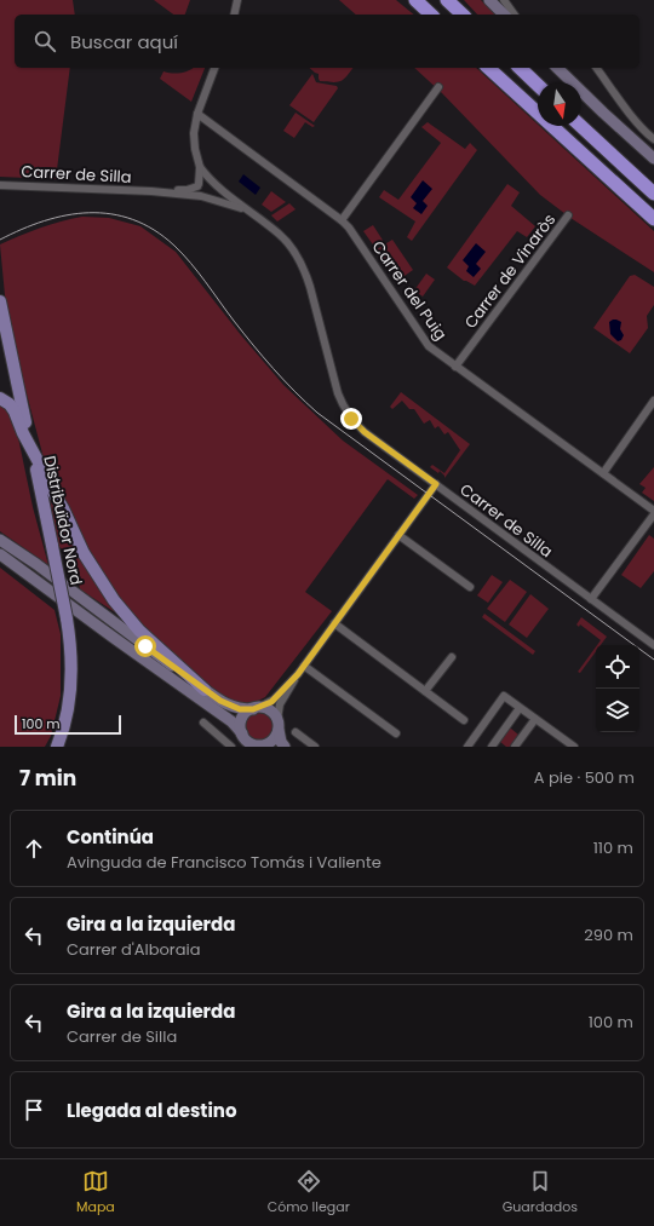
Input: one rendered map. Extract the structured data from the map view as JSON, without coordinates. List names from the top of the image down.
{
  "streets": {
    "main road": ["Distribuïdor Nord"],
    "street": ["Carrer de Silla", "Carrer de Vinaròs", "Carrer del Puig"]
  },
  "crossings": [
    ["Carrer de Vinaròs", "Carrer del Puig"]
  ],
  "scale_bar": "100 m",
  "north": "bottom",
  "page": {
    "search": "Buscar aquí",
    "scale": "100 m",
    "heading": ["7 min", "A pie · 500 m"],
    "list": [
      ["Continúa", "Avinguda de Francisco Tomás i Valiente", "110 m"],
      ["Gira a la izquierda", "Carrer d'Alboraia", "290 m"],
      ["Gira a la izquierda", "Carrer de Silla", "100 m"],
      "Llegada al destino"
    ],
    "nav": ["Mapa", "Cómo llegar", "Guardados"]
  }
}
